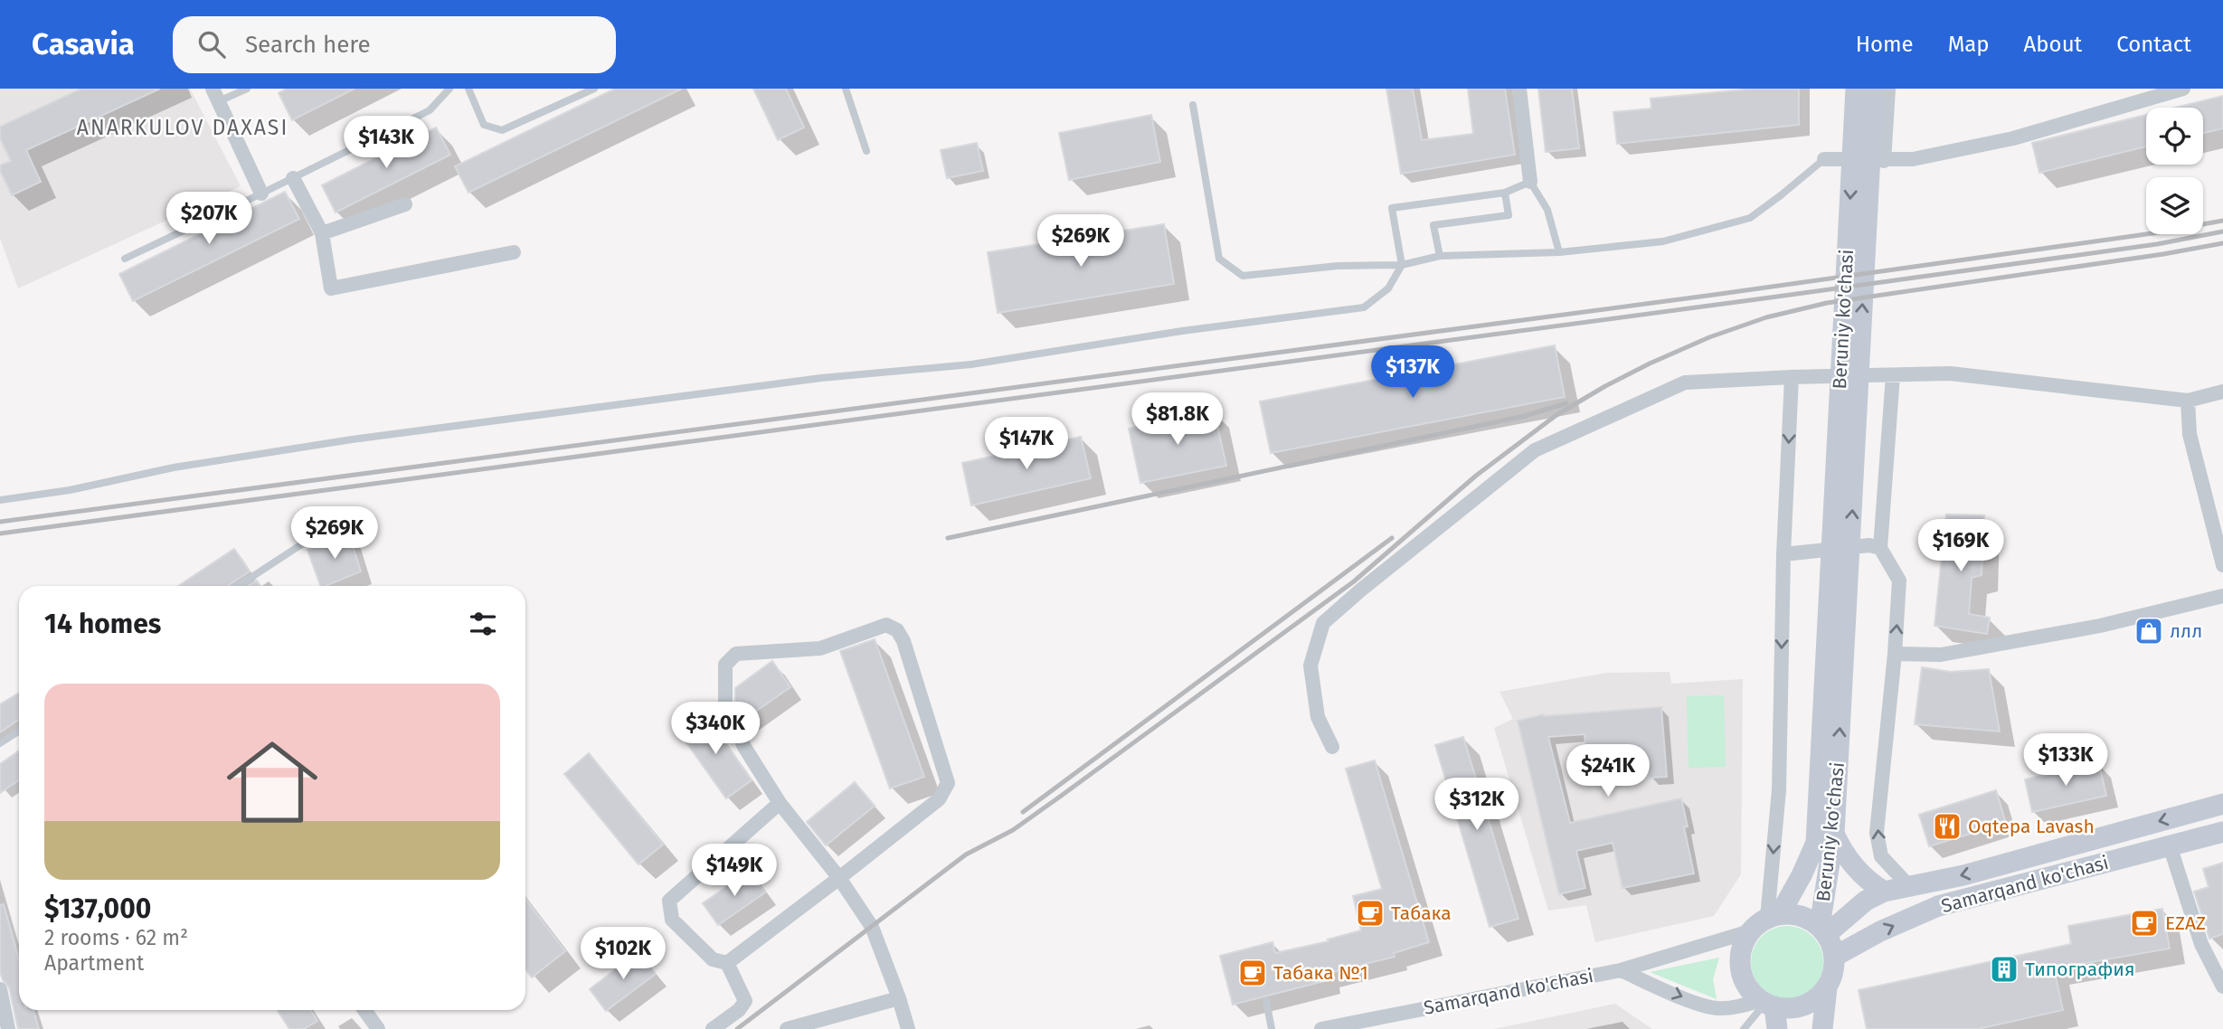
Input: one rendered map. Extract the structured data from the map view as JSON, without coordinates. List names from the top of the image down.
{
  "streets": {
    "main road": ["Beruniy ko'chasi", "Samarqand ko'chasi"]
  },
  "crossings": [
    ["Beruniy ko'chasi", "Samarqand ko'chasi"]
  ],
  "districts": ["ANARKULOV DAXASI"],
  "places": {
    "shop": ["ллл"],
    "restaurant": ["Oqtepa Lavash"],
    "cafe": ["Табака", "EZAZ", "Табака №1"],
    "building": ["Типография"]
  },
  "page": {
    "header": "Casavia",
    "search": "Search here",
    "nav": [
      "Home",
      "Map",
      "About",
      "Contact"
    ],
    "price": [
      "$143K",
      "$207K",
      "$269K",
      "$137K",
      "$81.8K",
      "$147K",
      "$269K",
      "$169K",
      "$340K",
      "$133K",
      "$241K",
      "$312K",
      "$149K",
      "$102K"
    ],
    "heading": "14 homes",
    "list": [
      {
        "name": "$137,000",
        "note": "2 rooms · 62 m² · Apartment"
      }
    ]
  }
}
